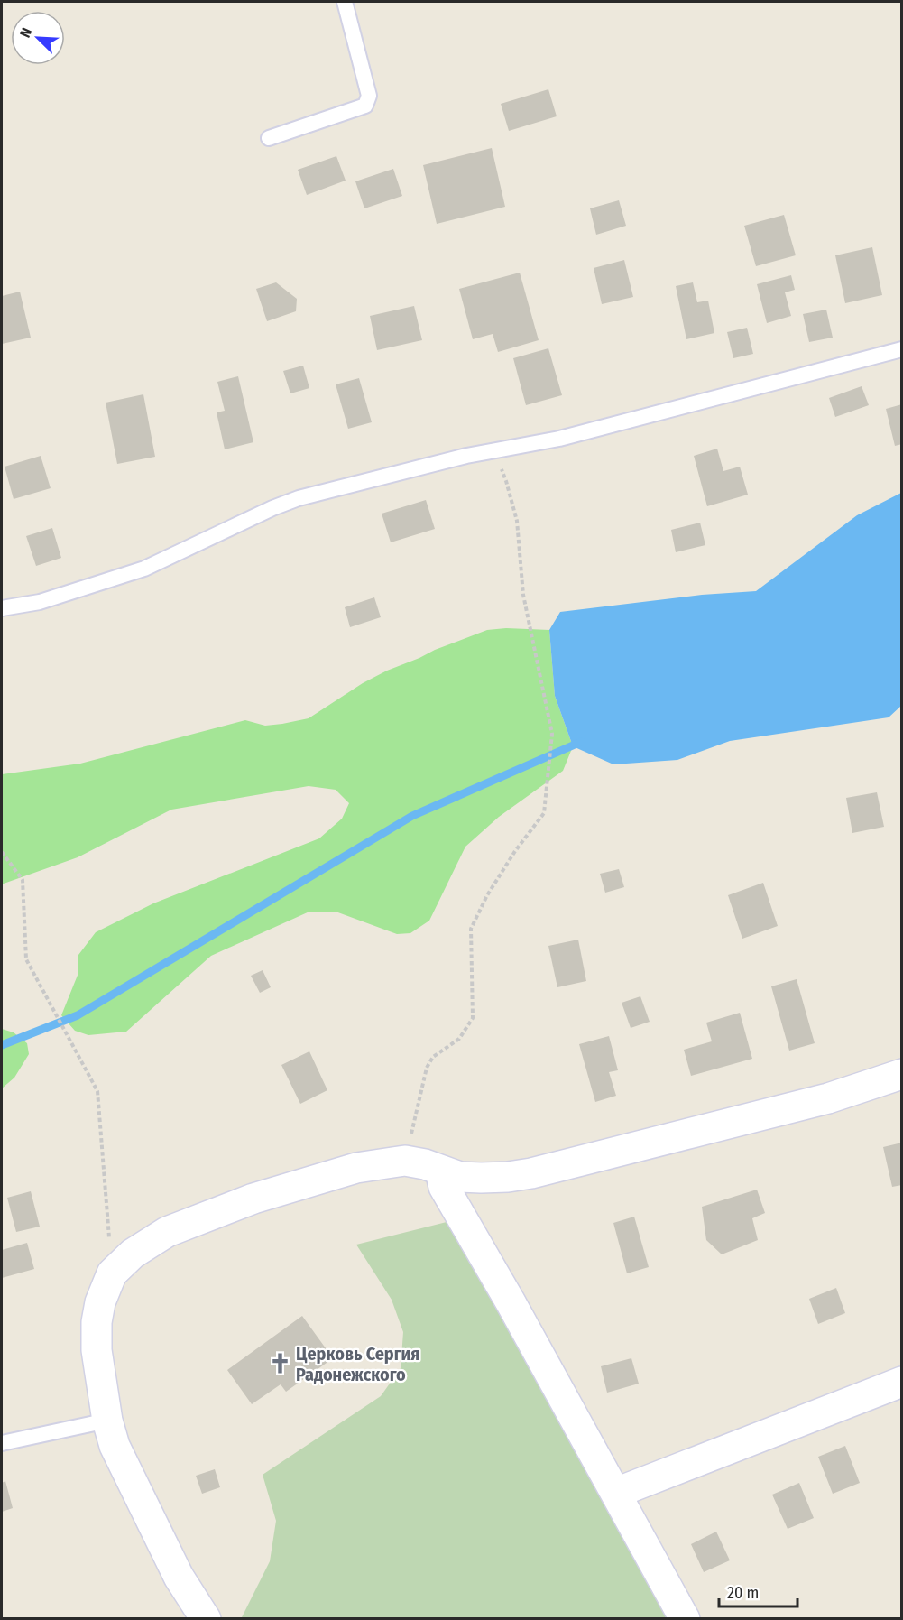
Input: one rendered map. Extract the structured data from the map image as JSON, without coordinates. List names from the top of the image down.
{
  "places": {
    "church": ["Церковь Сергия Радонежского"]
  },
  "scale_bar": "20 m",
  "north": "top left"
}
